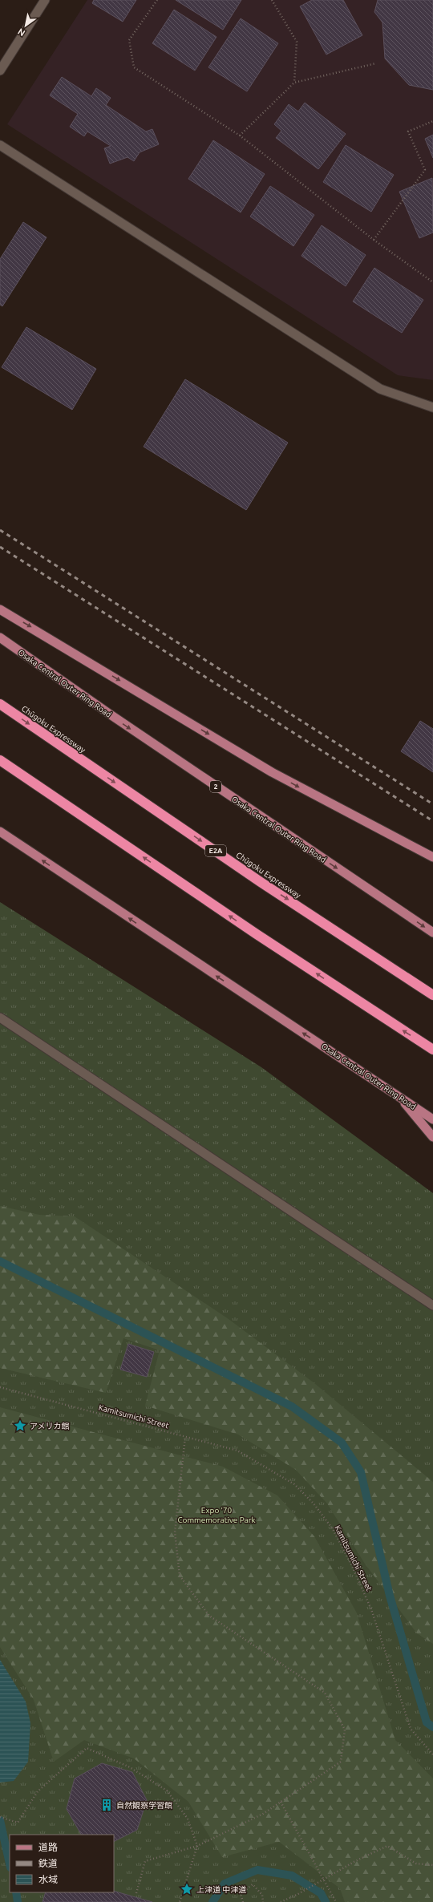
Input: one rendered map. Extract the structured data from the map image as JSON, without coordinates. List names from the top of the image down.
{
  "streets": {
    "highway": ["Chūgoku Expressway", "E2A"],
    "main road": ["Osaka Central Outer Ring Road", "2"],
    "path": ["Kamitsumichi Street"]
  },
  "parks": ["Expo '70 Commemorative Park"],
  "places": {
    "place": ["アメリカ館", "上津道 中津道"],
    "building": ["自然観察学習館"]
  },
  "legend": ["道路", "鉄道", "水域"],
  "north": "bottom left"
}
